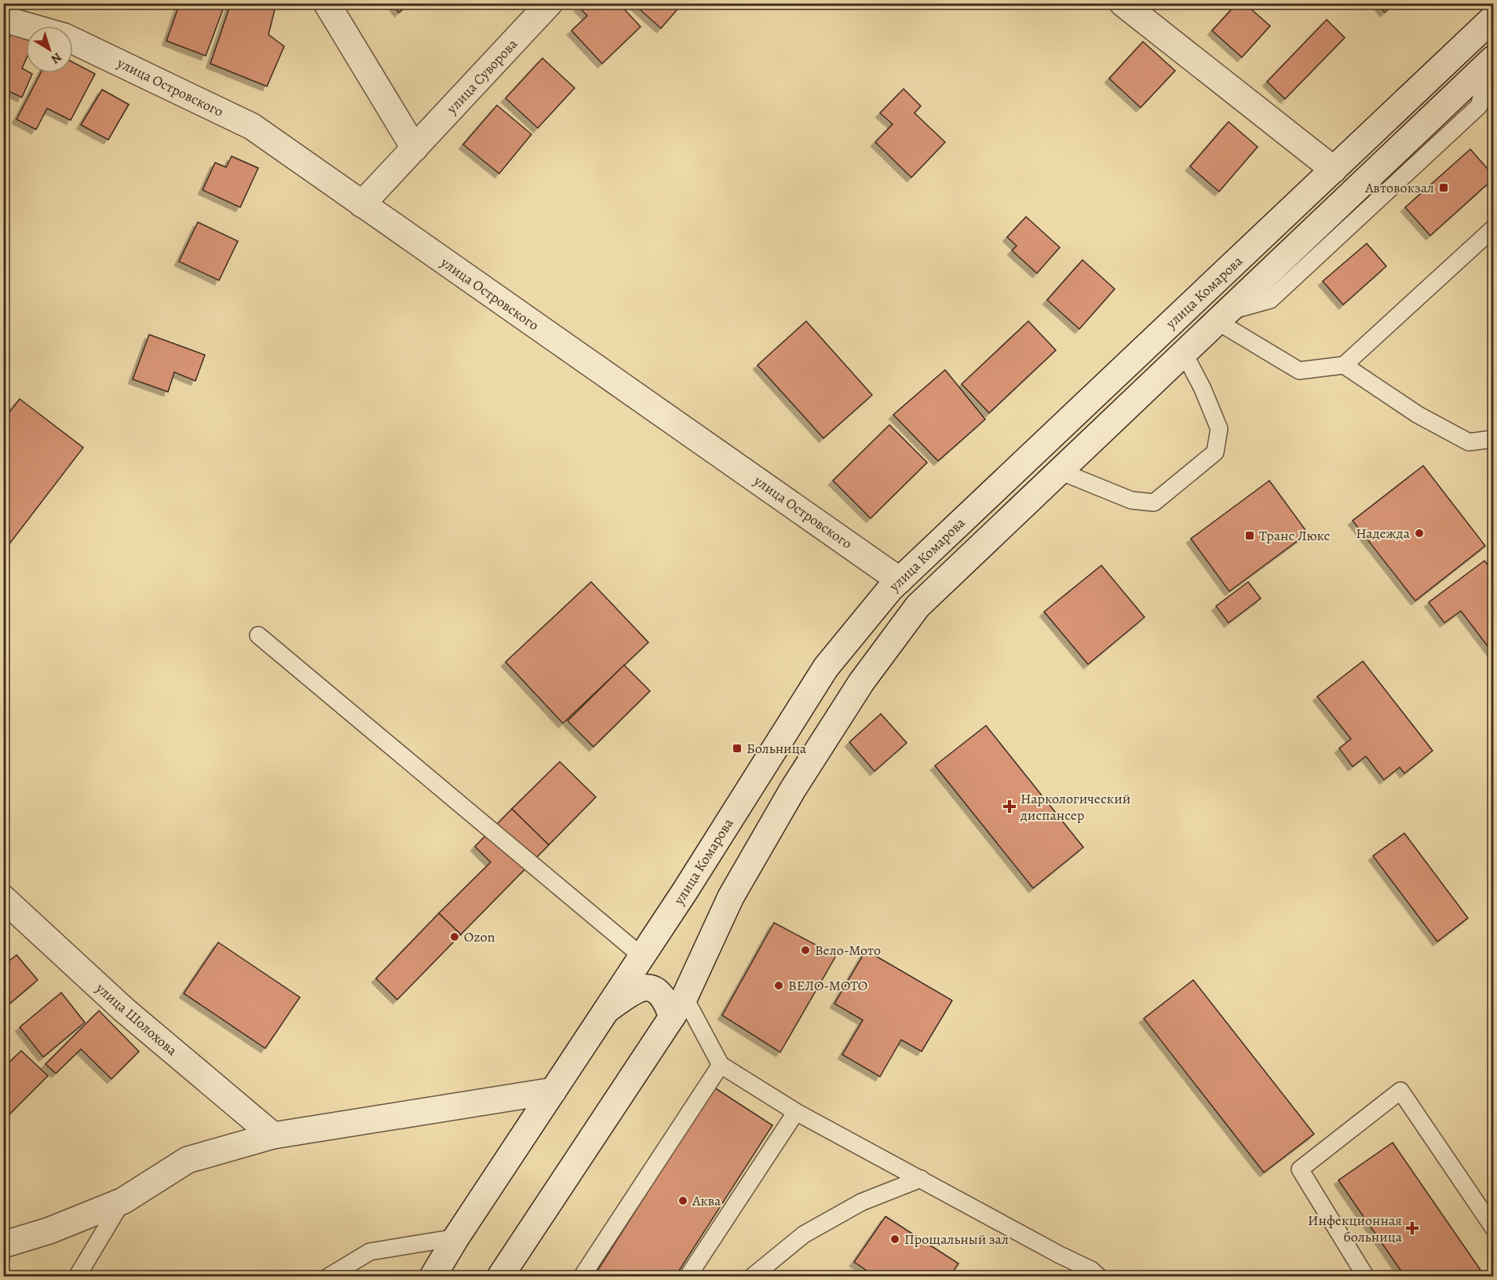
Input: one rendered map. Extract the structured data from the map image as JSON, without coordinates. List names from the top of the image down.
{
  "streets": {
    "street": [
      "улица Суворова",
      "улица Островского",
      "улица Комарова",
      "улица Шолохова"
    ]
  },
  "crossings": [
    ["улица Суворова", "улица Островского"],
    ["улица Островского", "улица Комарова"]
  ],
  "places": {
    "transit": ["Автовокзал", "Транс Люкс", "Больница"],
    "other": [
      "Надежда",
      "Ozon",
      "Вело-Мото",
      "ВЕЛО-МОТО",
      "Аква",
      "Прощальный зал"
    ],
    "health": ["Наркологический диспансер", "Инфекционная больница"]
  },
  "north": "bottom right"
}
